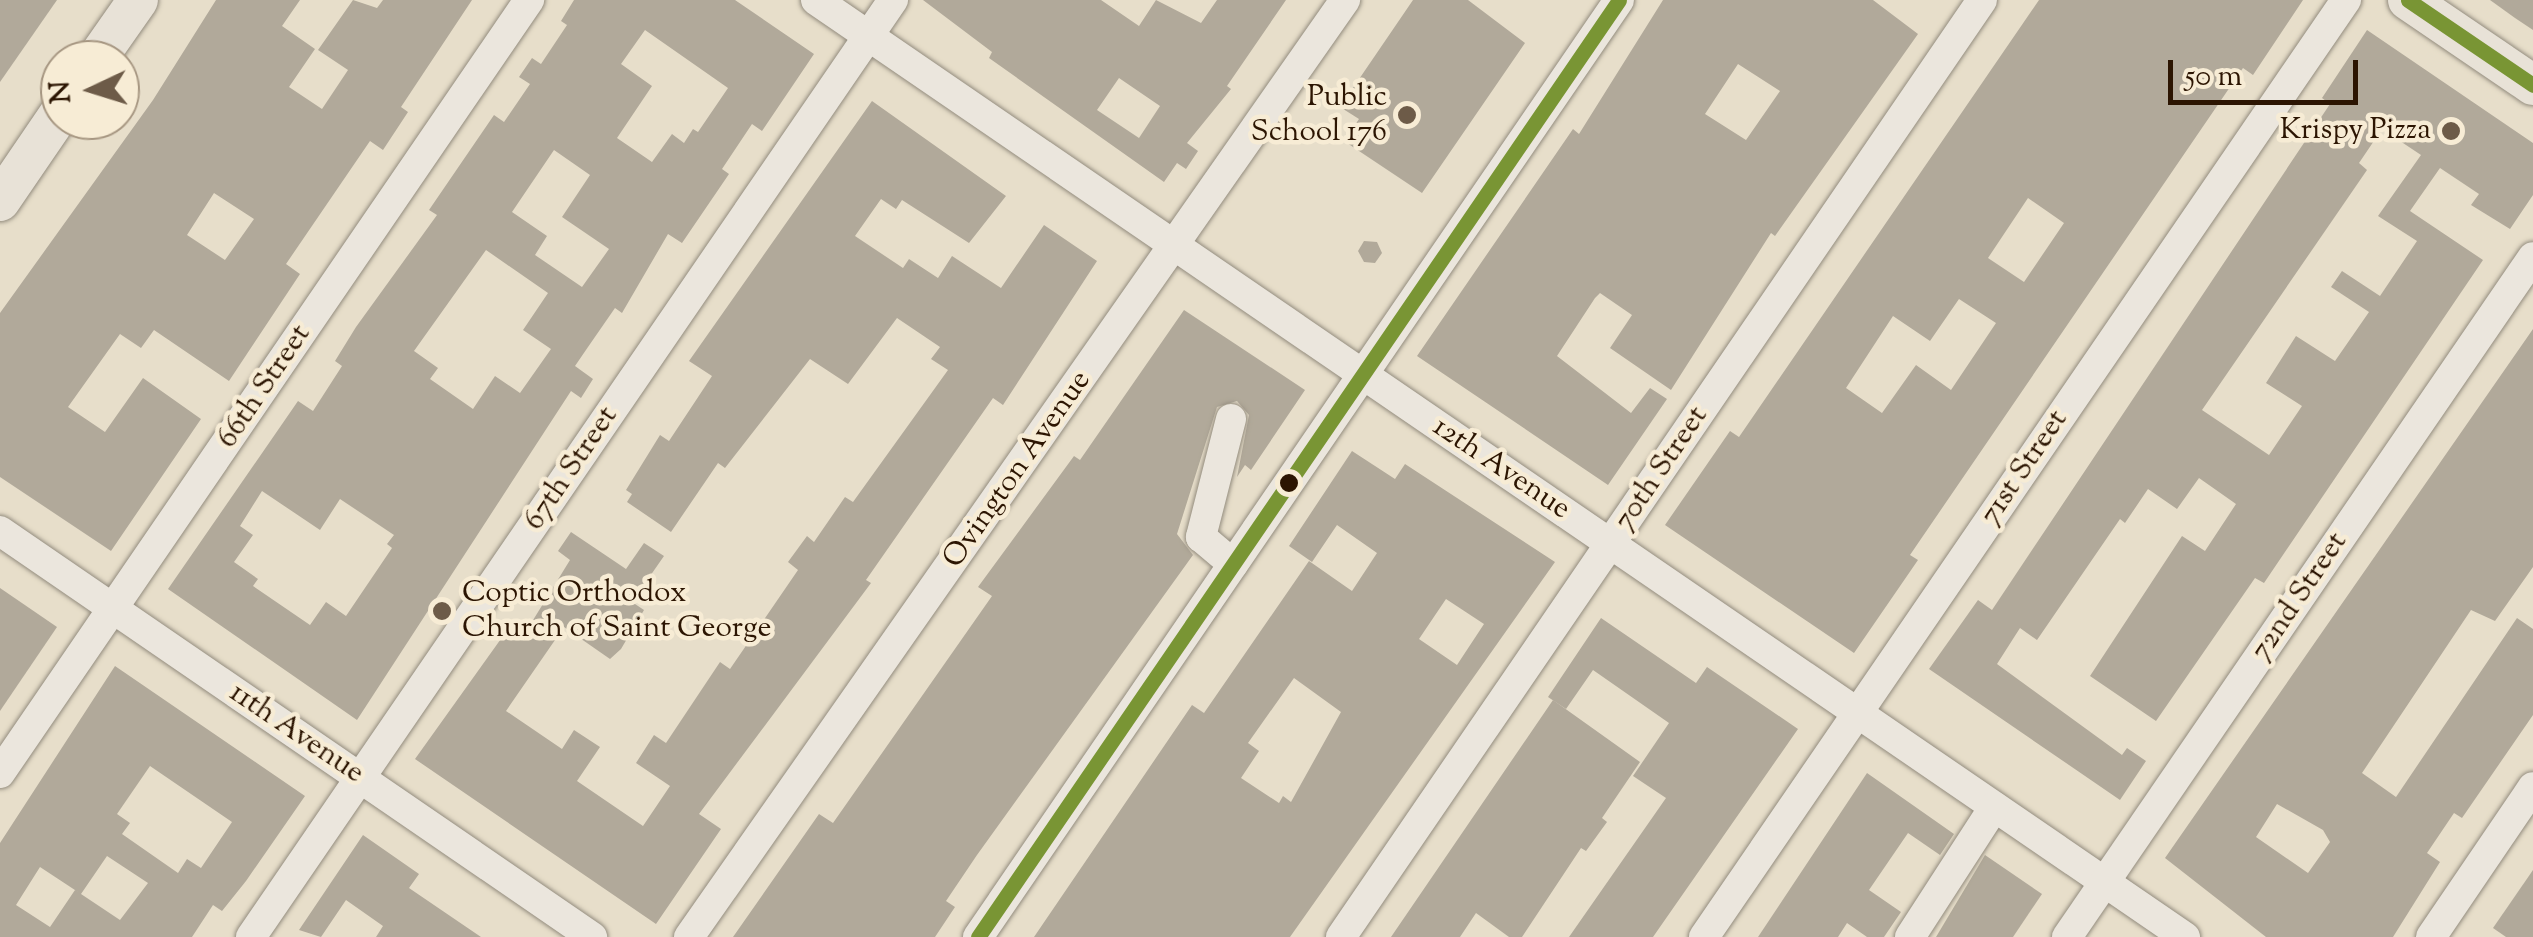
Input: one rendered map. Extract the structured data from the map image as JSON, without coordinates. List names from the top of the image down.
{
  "streets": {
    "street": [
      "66th Street",
      "71st Street",
      "67th Street",
      "12th Avenue",
      "70th Street",
      "Ovington Avenue",
      "72nd Street",
      "11th Avenue"
    ]
  },
  "crossings": [
    ["66th Street", "11th Avenue"],
    ["71st Street", "12th Avenue"],
    ["67th Street", "12th Avenue"],
    ["67th Street", "11th Avenue"],
    ["12th Avenue", "70th Street"],
    ["12th Avenue", "Ovington Avenue"],
    ["12th Avenue", "72nd Street"]
  ],
  "places": ["Public School 176", "Krispy Pizza", "Coptic Orthodox Church of Saint George"],
  "scale_bar": "50 m",
  "north": "left"
}
